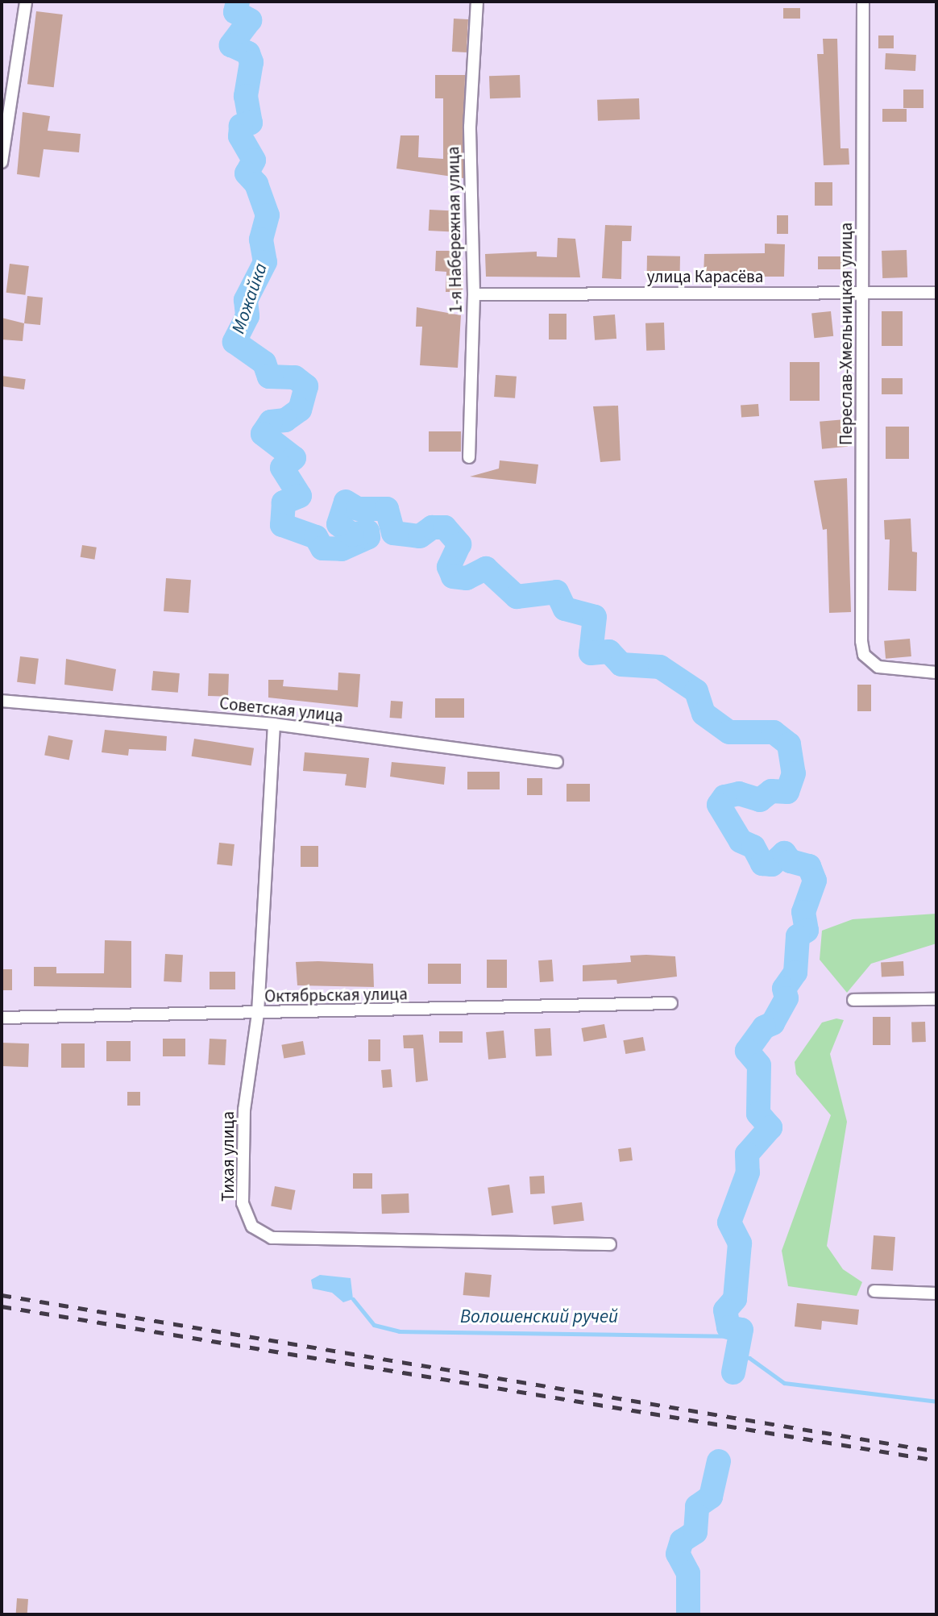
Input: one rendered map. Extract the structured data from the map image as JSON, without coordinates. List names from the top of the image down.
{
  "streets": {
    "street": [
      "1-я Набережная улица",
      "улица Карасёва",
      "Переслав-Хмельницкая улица",
      "Советская улица",
      "Октябрьская улица",
      "Тихая улица"
    ]
  },
  "crossings": [
    ["1-я Набережная улица", "улица Карасёва"],
    ["улица Карасёва", "Переслав-Хмельницкая улица"],
    ["Советская улица", "Тихая улица"],
    ["Октябрьская улица", "Тихая улица"]
  ],
  "water": ["Можайка", "Волошенский ручей"]
}
